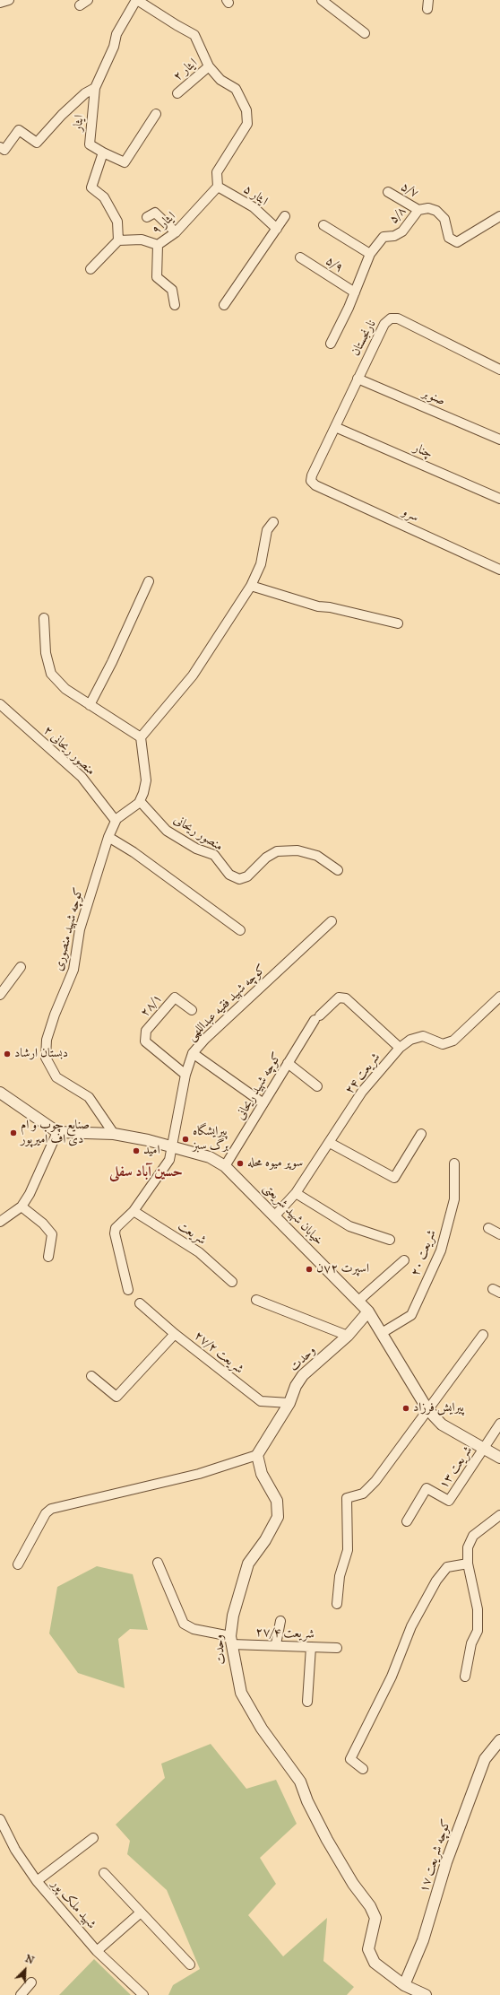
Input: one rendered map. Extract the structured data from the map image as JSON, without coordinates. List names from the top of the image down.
{
  "streets": {
    "street": [
      "ایثار ۲",
      "ایثار",
      "۵/۷",
      "ایثار ۵",
      "۵/۸",
      "ایثار ۹",
      "۵/۹",
      "نارنجستان",
      "صنوبر",
      "چنار",
      "سرو",
      "منصور ریحانی ۲",
      "منصور ریحانی",
      "کوچه شهید منصوری",
      "کوچه شهید فقیه عبداللهی",
      "۲۸/۱",
      "شریعت ۲۴",
      "کوچه شهید ریحانی",
      "خیابان شهید شریعتی",
      "شریعت",
      "شریعت ۲۰",
      "شریعت ۲۷/۲",
      "وحدت",
      "شریعت ۱۳",
      "شریعت ۲۷/۴",
      "کوچه شریعت ۱۷",
      "شهید ملک پور"
    ]
  },
  "crossings": [
    ["۵/۷", "۵/۸"],
    ["ایثار ۵", "ایثار ۹"],
    ["۵/۸", "۵/۹"],
    ["نارنجستان", "صنوبر"],
    ["نارنجستان", "چنار"],
    ["نارنجستان", "سرو"],
    ["منصور ریحانی ۲", "کوچه شهید منصوری"],
    ["منصور ریحانی", "کوچه شهید منصوری"],
    ["کوچه شهید منصوری", "خیابان شهید شریعتی"],
    ["کوچه شهید فقیه عبداللهی", "۲۸/۱"],
    ["کوچه شهید فقیه عبداللهی", "خیابان شهید شریعتی"],
    ["کوچه شهید فقیه عبداللهی", "شریعت"],
    ["شریعت ۲۴", "کوچه شهید ریحانی"],
    ["شریعت ۲۴", "خیابان شهید شریعتی"],
    ["کوچه شهید ریحانی", "خیابان شهید شریعتی"],
    ["خیابان شهید شریعتی", "شریعت ۲۰"],
    ["خیابان شهید شریعتی", "وحدت"],
    ["خیابان شهید شریعتی", "شریعت ۱۳"],
    ["شریعت ۲۷/۲", "وحدت"],
    ["وحدت", "شریعت ۲۷/۴"],
    ["وحدت", "کوچه شریعت ۱۷"]
  ],
  "districts": ["حسین آباد سفلی"],
  "places": [
    "دبستان ارشاد",
    "صنایع چوب و ام دی اف امیرپور",
    "پیرایشگاه برگ سبز",
    "امید",
    "سوپر میوه محله",
    "اسپرت ۷۲ن",
    "پیرایش فرزاد"
  ],
  "north": "top right"
}
